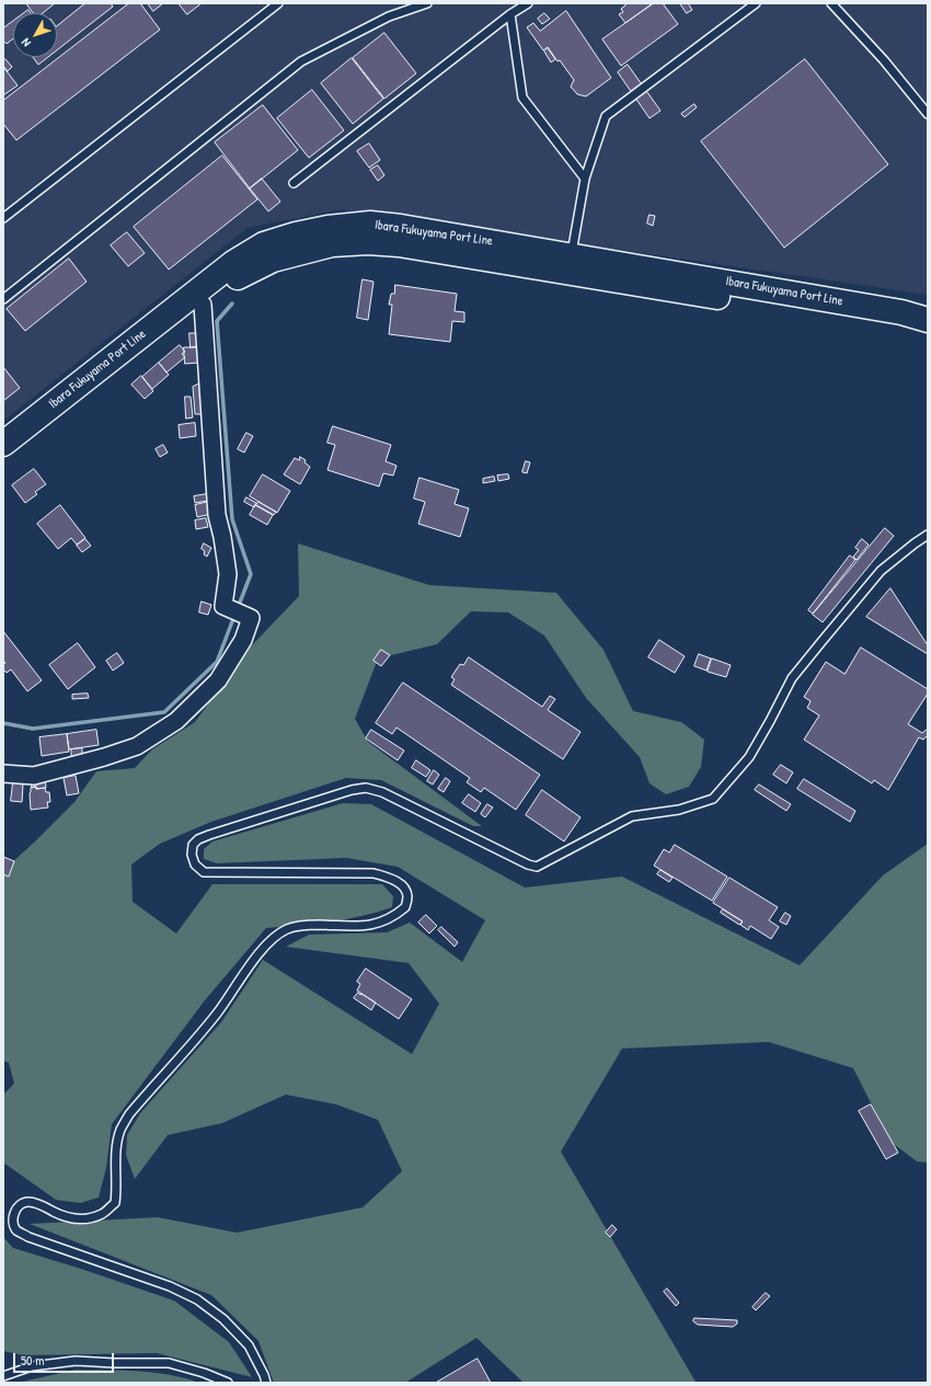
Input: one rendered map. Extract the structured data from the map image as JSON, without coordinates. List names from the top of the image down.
{
  "streets": {
    "main road": ["Ibara Fukuyama Port Line"]
  },
  "scale_bar": "50 m",
  "north": "bottom left"
}
